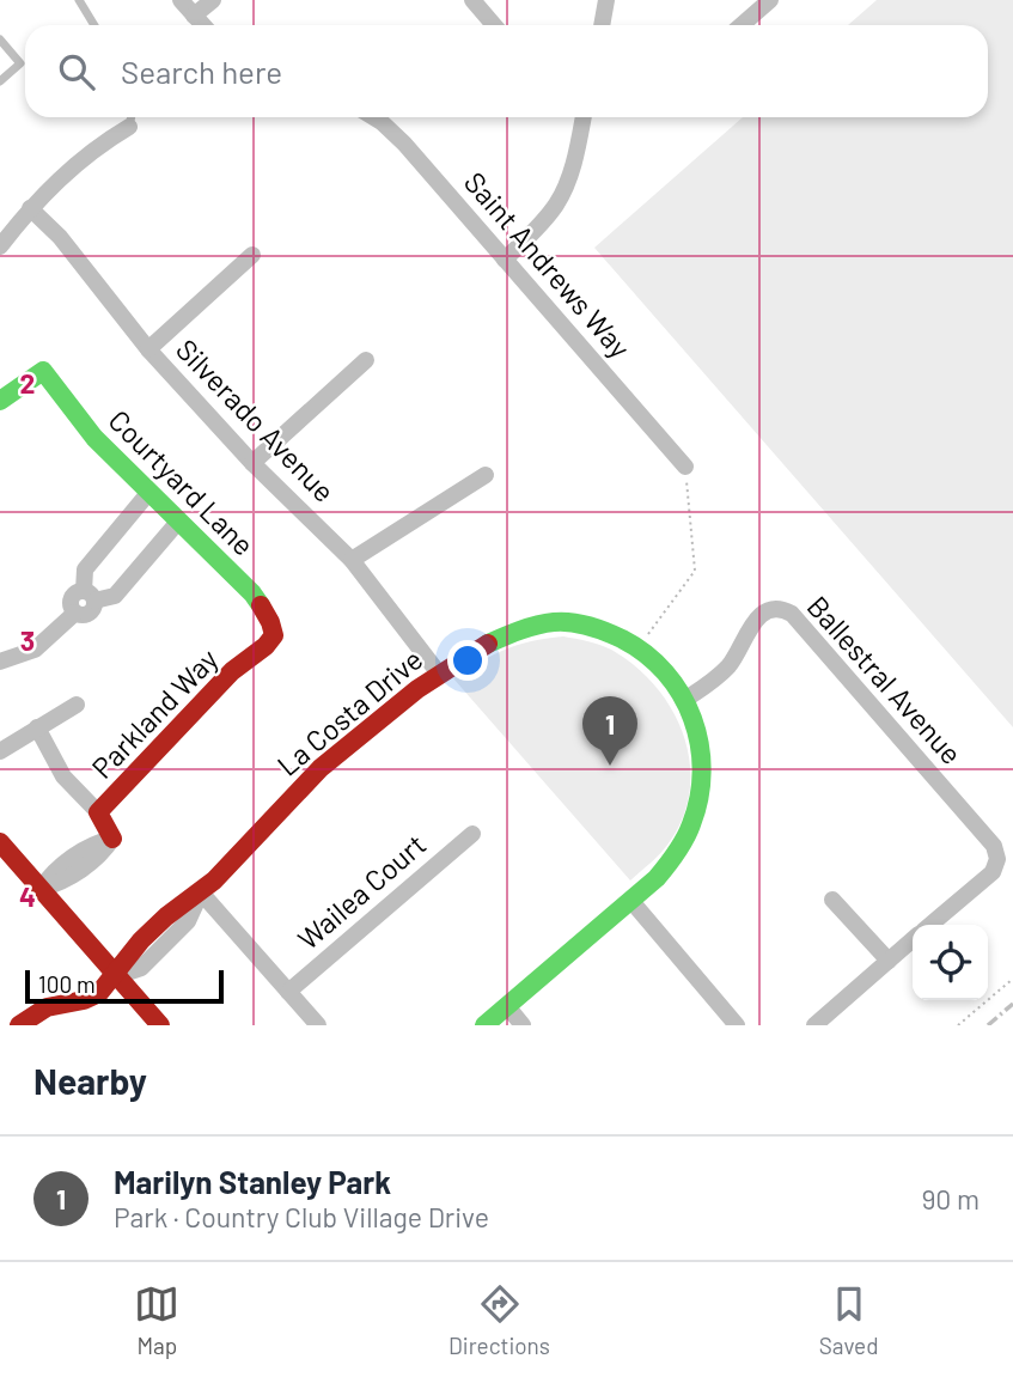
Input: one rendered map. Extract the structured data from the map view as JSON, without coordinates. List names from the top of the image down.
{
  "streets": {
    "street": [
      "Saint Andrews Way",
      "Silverado Avenue",
      "Courtyard Lane",
      "Ballestral Avenue",
      "La Costa Drive",
      "Parkland Way",
      "Wailea Court"
    ]
  },
  "crossings": [
    ["Silverado Avenue", "La Costa Drive"],
    ["Courtyard Lane", "Parkland Way"],
    ["Ballestral Avenue", "La Costa Drive"]
  ],
  "scale_bar": "100 m",
  "page": {
    "search": "Search here",
    "pins": "1",
    "scale": "100 m",
    "heading": "Nearby",
    "list": [
      {
        "mark": "1",
        "name": "Marilyn Stanley Park",
        "note": "Park · Country Club Village Drive",
        "value": "90 m"
      }
    ],
    "nav": ["Map", "Directions", "Saved"]
  },
  "grid": {
    "rows": ["2", "3", "4"]
  }
}
